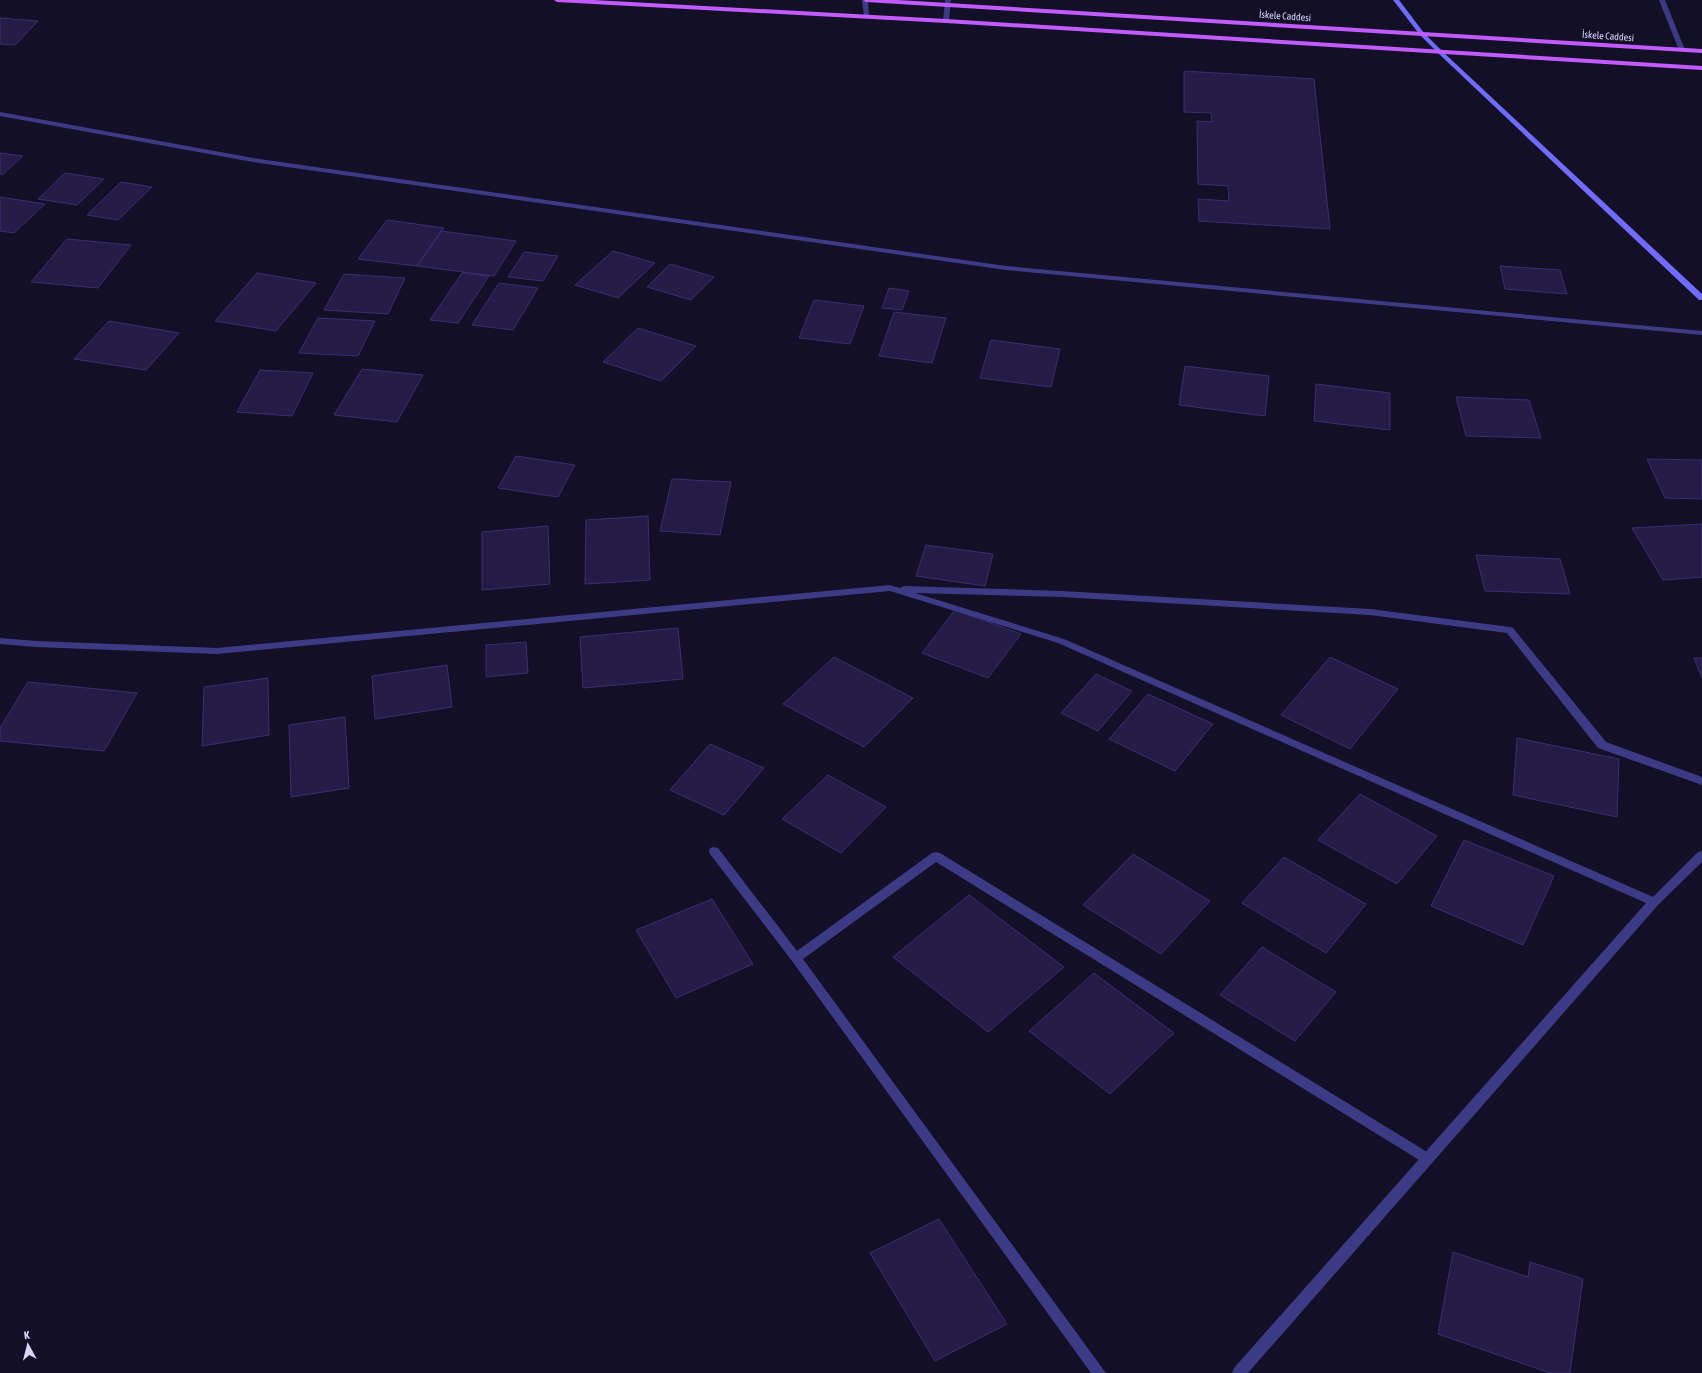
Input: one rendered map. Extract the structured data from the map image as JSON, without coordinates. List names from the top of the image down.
{
  "streets": {
    "main road": ["İskele Caddesi"]
  },
  "north": "top"
}
